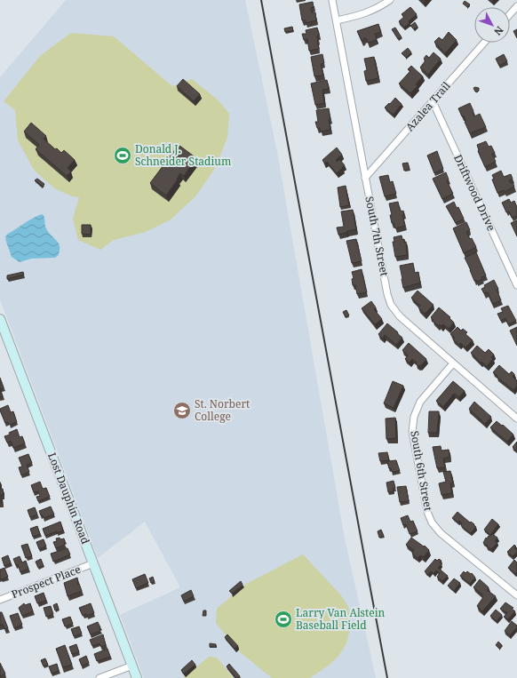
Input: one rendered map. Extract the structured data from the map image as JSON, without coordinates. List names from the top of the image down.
{
  "streets": {
    "main road": ["Lost Dauphin Road"],
    "street": [
      "Azalea Trail",
      "Driftwood Drive",
      "South 7th Street",
      "South 6th Street",
      "Prospect Place"
    ]
  },
  "crossings": [
    ["Azalea Trail", "Driftwood Drive"],
    ["Azalea Trail", "South 7th Street"],
    ["South 7th Street", "South 6th Street"],
    ["Lost Dauphin Road", "Prospect Place"]
  ],
  "places": {
    "sports": ["Donald J. Schneider Stadium", "Larry Van Alstein Baseball Field"],
    "school or university": ["St. Norbert College"]
  },
  "north": "bottom right"
}
